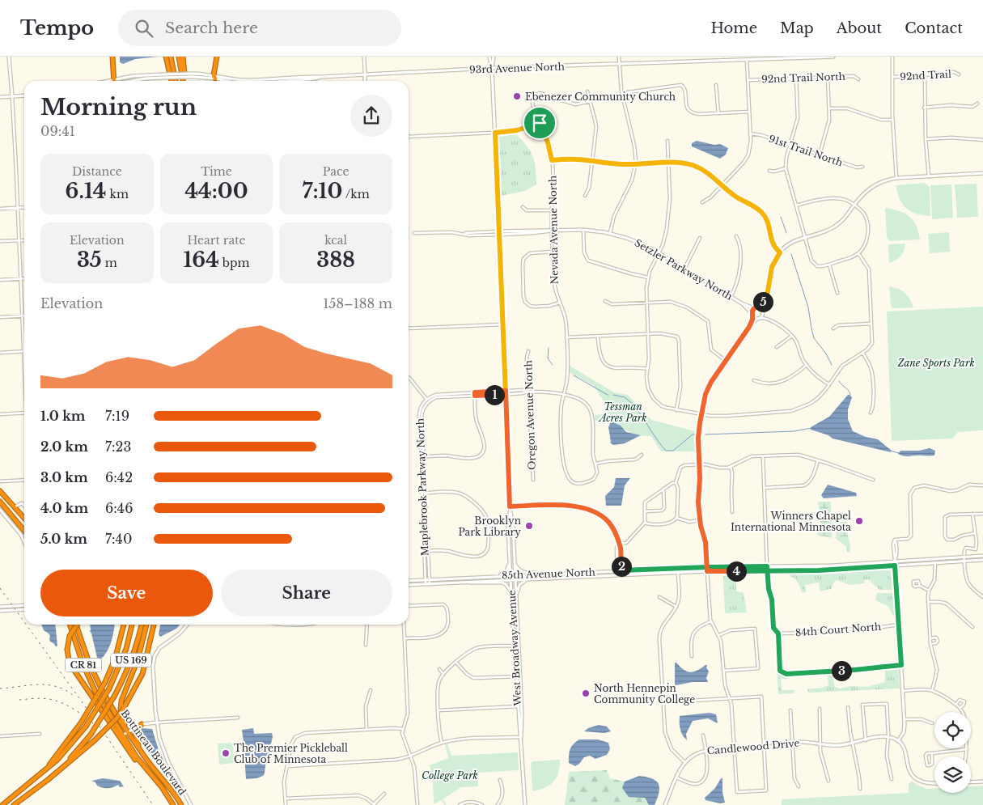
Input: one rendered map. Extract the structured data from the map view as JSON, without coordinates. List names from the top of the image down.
{
  "streets": {
    "highway": ["US 169", "CR 81", "Bottineau Boulevard"],
    "street": [
      "93rd Avenue North",
      "92nd Trail",
      "92nd Trail North",
      "91st Trail North",
      "Nevada Avenue North",
      "Setzler Parkway North",
      "Oregon Avenue North",
      "Maplebrook Parkway North",
      "85th Avenue North",
      "84th Court North",
      "West Broadway Avenue",
      "Candlewood Drive"
    ]
  },
  "crossings": [
    ["93rd Avenue North", "West Broadway Avenue"],
    ["Nevada Avenue North", "Setzler Parkway North"],
    ["Setzler Parkway North", "West Broadway Avenue"],
    ["Maplebrook Parkway North", "85th Avenue North"],
    ["85th Avenue North", "West Broadway Avenue"]
  ],
  "parks": ["Zane Sports Park", "Tessman Acres Park", "College Park"],
  "places": [
    "Ebenezer Community Church",
    "Winners Chapel International Minnesota",
    "Brooklyn Park Library",
    "North Hennepin Community College",
    "The Premier Pickleball Club of Minnesota"
  ],
  "page": {
    "header": "Tempo",
    "search": "Search here",
    "nav": [
      "Home",
      "Map",
      "About",
      "Contact"
    ],
    "heading": ["Morning run", "09:41"],
    "stats": [
      ["Distance", "6.14 km"],
      ["Time", "44:00"],
      ["Pace", "7:10 /km"],
      ["Elevation", "35 m"],
      ["Heart rate", "164 bpm"],
      ["kcal", "388"]
    ],
    "chart": ["Elevation", "158–188 m"],
    "pins": [
      "5",
      "1",
      "2",
      "4",
      "3"
    ],
    "list": [
      {
        "name": "1.0 km",
        "note": "7:19"
      },
      {
        "name": "2.0 km",
        "note": "7:23"
      },
      {
        "name": "3.0 km",
        "note": "6:42"
      },
      {
        "name": "4.0 km",
        "note": "6:46"
      },
      {
        "name": "5.0 km",
        "note": "7:40"
      }
    ],
    "buttons": ["Save", "Share"]
  }
}
